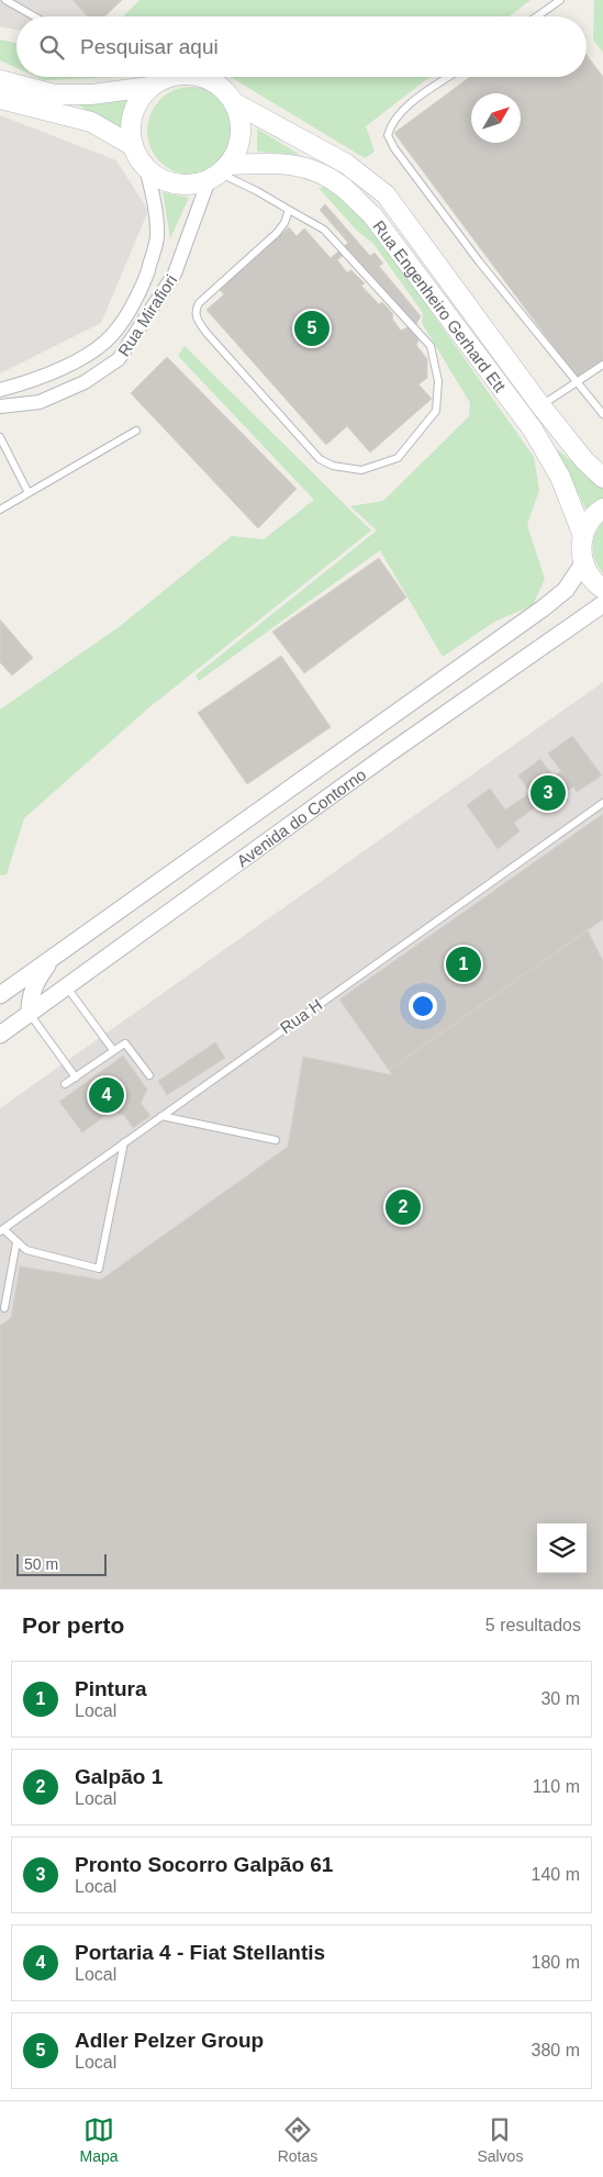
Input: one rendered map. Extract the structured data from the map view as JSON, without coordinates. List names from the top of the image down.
{
  "streets": {
    "main road": ["Rua Engenheiro Gerhard Ett"],
    "street": ["Rua Mirafiori", "Avenida do Contorno"],
    "lane": ["Rua H"]
  },
  "crossings": [
    ["Rua Engenheiro Gerhard Ett", "Rua Mirafiori"]
  ],
  "scale_bar": "50 m",
  "north": "top right",
  "page": {
    "search": "Pesquisar aqui",
    "pins": [
      "5",
      "3",
      "1",
      "4",
      "2"
    ],
    "scale": "50 m",
    "heading": ["Por perto", "5 resultados"],
    "list": [
      {
        "mark": "1",
        "name": "Pintura",
        "note": "Local",
        "value": "30 m"
      },
      {
        "mark": "2",
        "name": "Galpão 1",
        "note": "Local",
        "value": "110 m"
      },
      {
        "mark": "3",
        "name": "Pronto Socorro Galpão 61",
        "note": "Local",
        "value": "140 m"
      },
      {
        "mark": "4",
        "name": "Portaria 4 - Fiat Stellantis",
        "note": "Local",
        "value": "180 m"
      },
      {
        "mark": "5",
        "name": "Adler Pelzer Group",
        "note": "Local",
        "value": "380 m"
      }
    ],
    "nav": ["Mapa", "Rotas", "Salvos"]
  }
}
